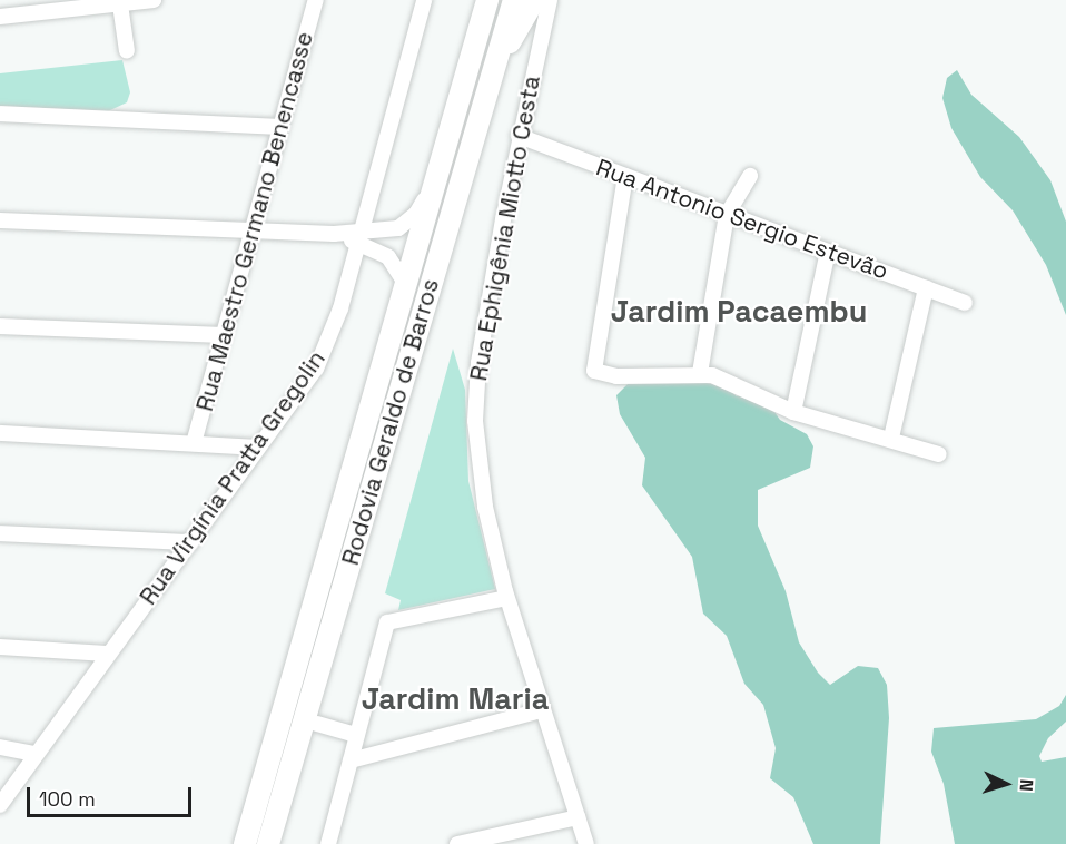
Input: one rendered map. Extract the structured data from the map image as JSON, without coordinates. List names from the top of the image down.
{
  "streets": {
    "highway": ["Rodovia Geraldo de Barros"],
    "street": [
      "Rua Antonio Sergio Estevão",
      "Rua Maestro Germano Benencasse",
      "Rua Ephigênia Miotto Cesta",
      "Rua Virgínia Pratta Gregolin"
    ]
  },
  "crossings": [
    ["Rua Antonio Sergio Estevão", "Rua Ephigênia Miotto Cesta"]
  ],
  "districts": ["Jardim Pacaembu", "Jardim Maria"],
  "scale_bar": "100 m",
  "north": "right"
}
